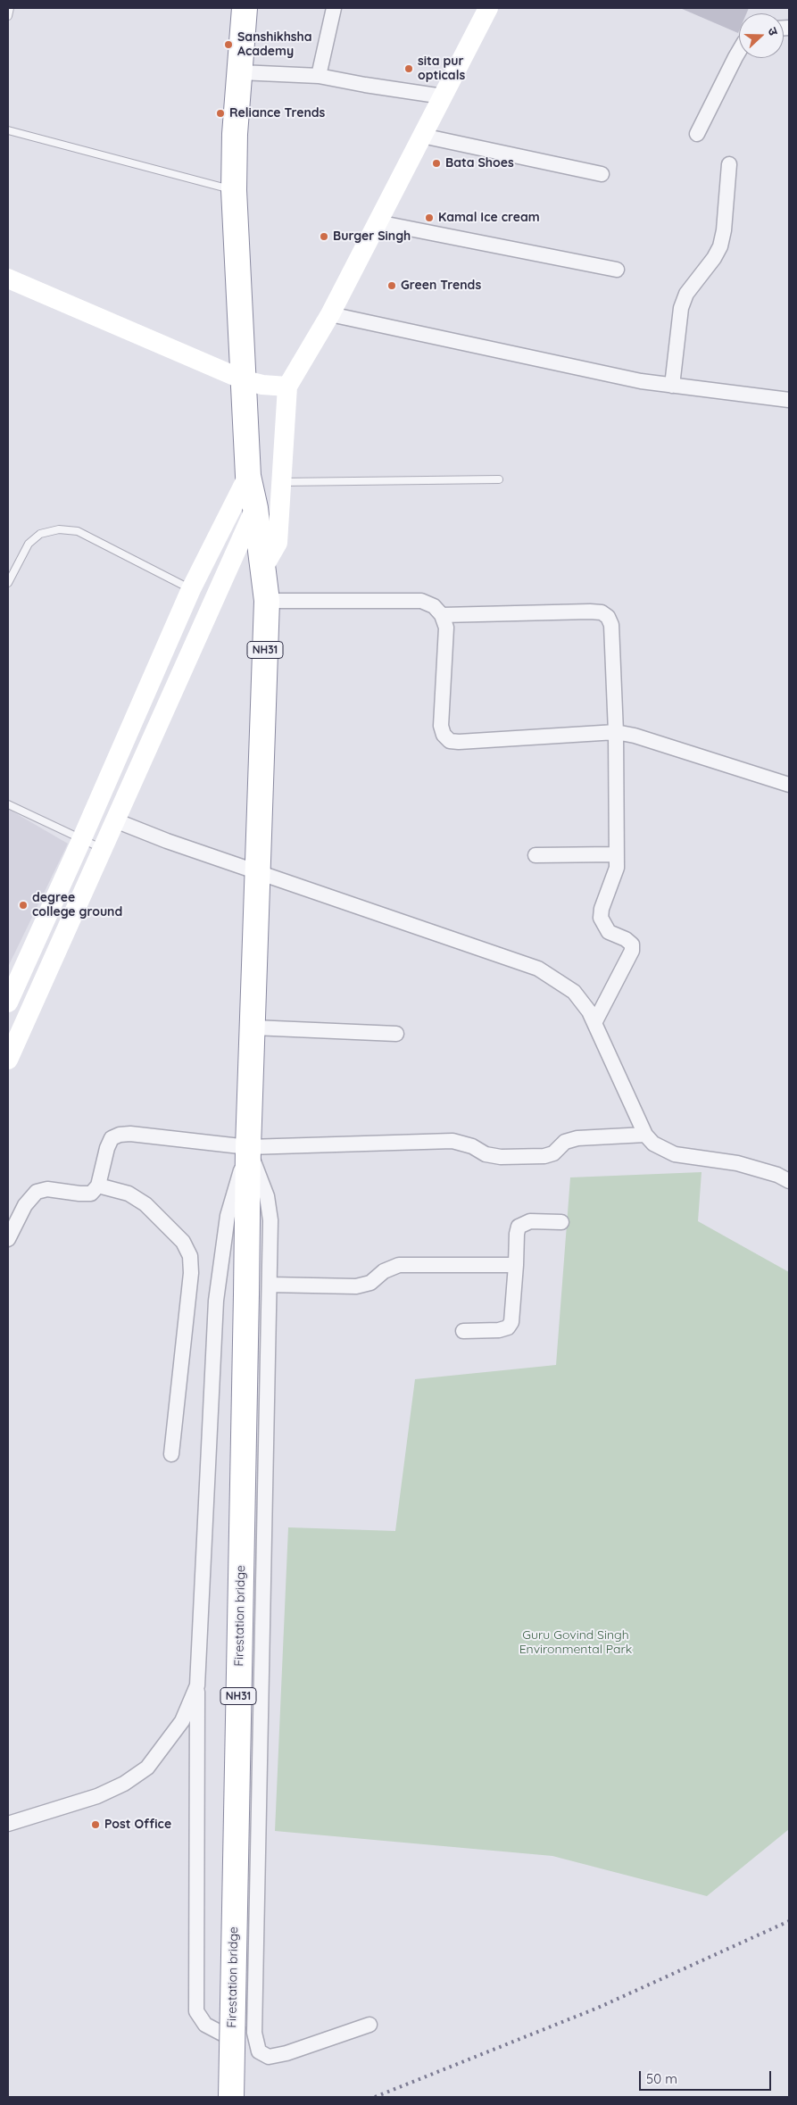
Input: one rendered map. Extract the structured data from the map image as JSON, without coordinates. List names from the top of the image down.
{
  "streets": {
    "highway": ["NH31", "Firestation bridge"]
  },
  "crossings": [
    ["NH31", "Firestation bridge"]
  ],
  "parks": ["Guru Govind Singh Environmental Park"],
  "places": [
    "Sanshikhsha Academy",
    "sita pur opticals",
    "Reliance Trends",
    "Bata Shoes",
    "Kamal Ice cream",
    "Burger Singh",
    "Green Trends",
    "degree college ground",
    "Post Office"
  ],
  "scale_bar": "50 m",
  "north": "right"
}
